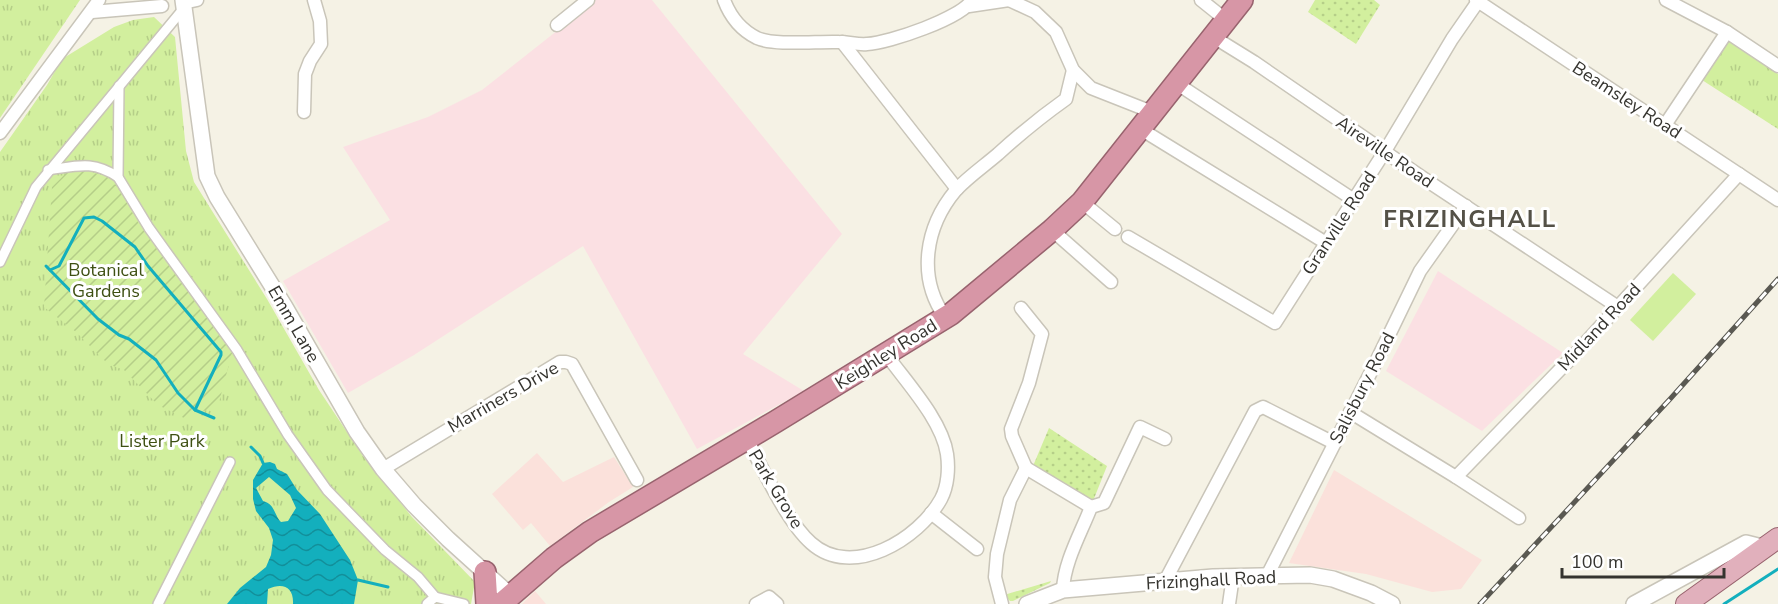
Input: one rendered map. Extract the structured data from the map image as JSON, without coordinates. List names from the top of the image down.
{
  "streets": {
    "highway": ["Keighley Road"],
    "street": [
      "Beamsley Road",
      "Aireville Road",
      "Granville Road",
      "Emm Lane",
      "Midland Road",
      "Salisbury Road",
      "Marriners Drive",
      "Park Grove",
      "Frizinghall Road"
    ]
  },
  "crossings": [
    ["Beamsley Road", "Granville Road"],
    ["Beamsley Road", "Midland Road"],
    ["Aireville Road", "Granville Road"],
    ["Aireville Road", "Midland Road"],
    ["Aireville Road", "Keighley Road"],
    ["Aireville Road", "Salisbury Road"],
    ["Emm Lane", "Keighley Road"],
    ["Emm Lane", "Marriners Drive"],
    ["Keighley Road", "Park Grove"],
    ["Salisbury Road", "Frizinghall Road"]
  ],
  "districts": ["FRIZINGHALL"],
  "parks": ["Botanical Gardens", "Lister Park"],
  "scale_bar": "100 m"
}
